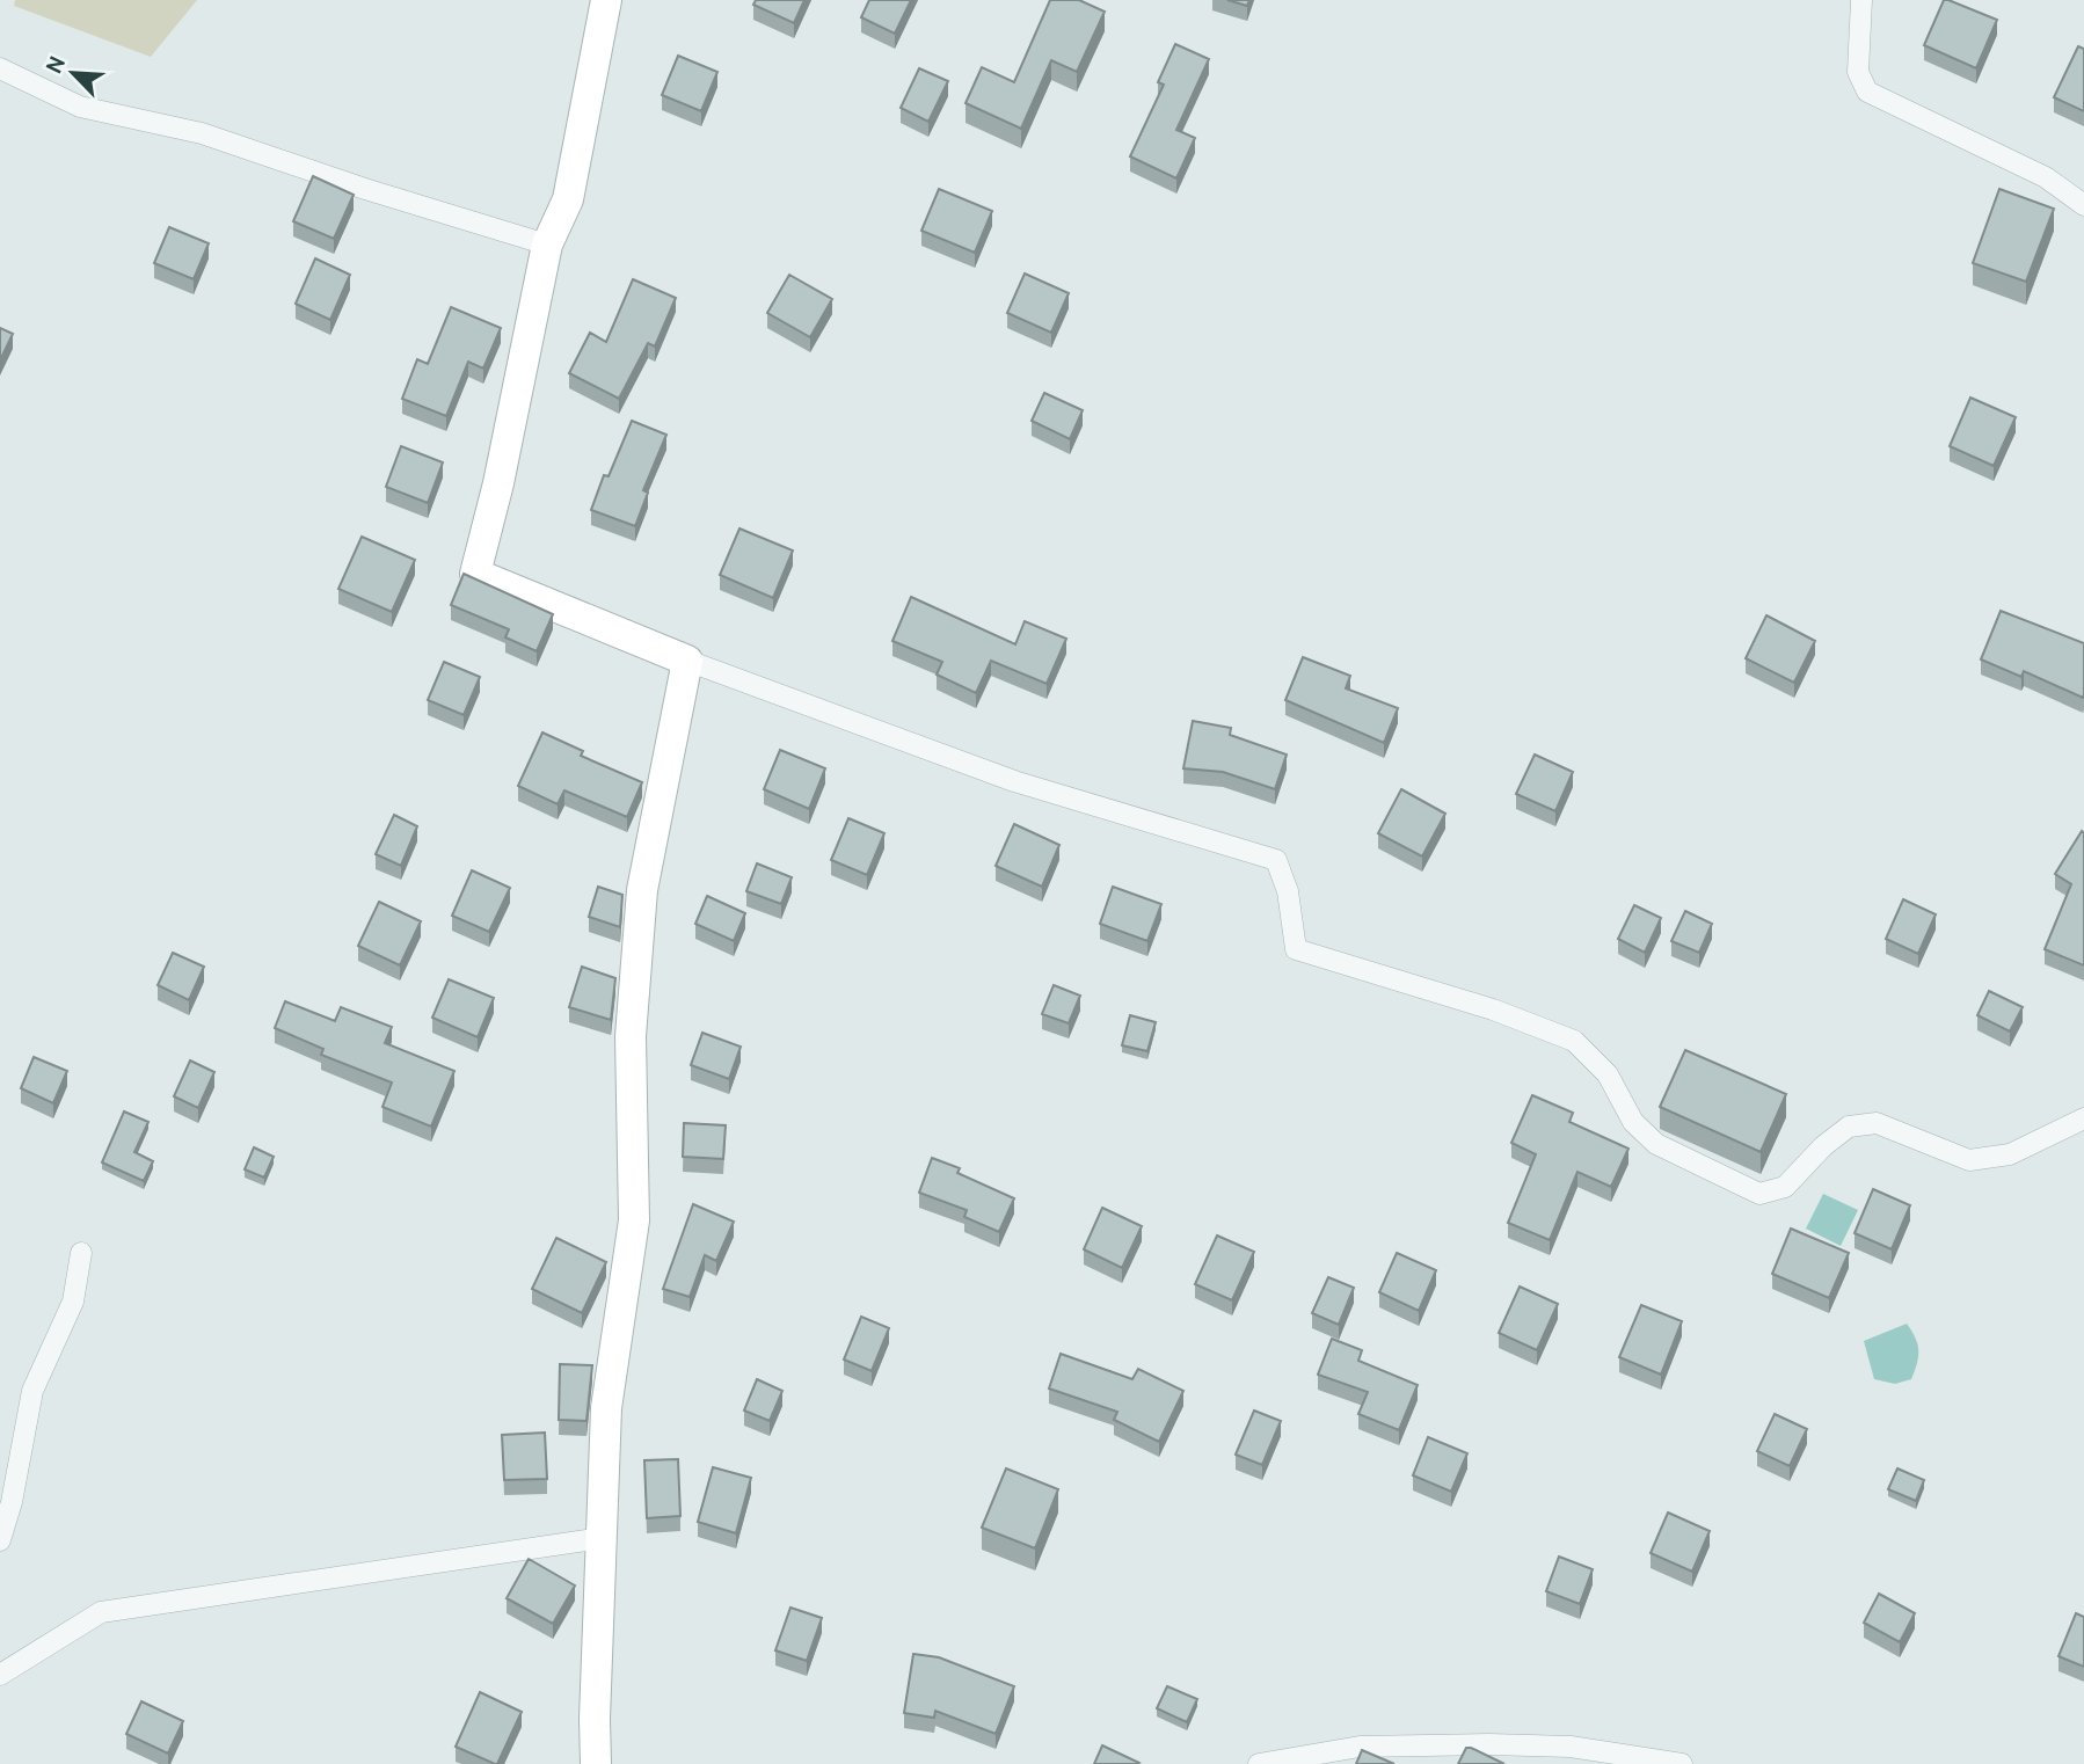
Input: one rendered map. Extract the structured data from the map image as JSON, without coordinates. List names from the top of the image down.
{
  "north": "top left"
}
